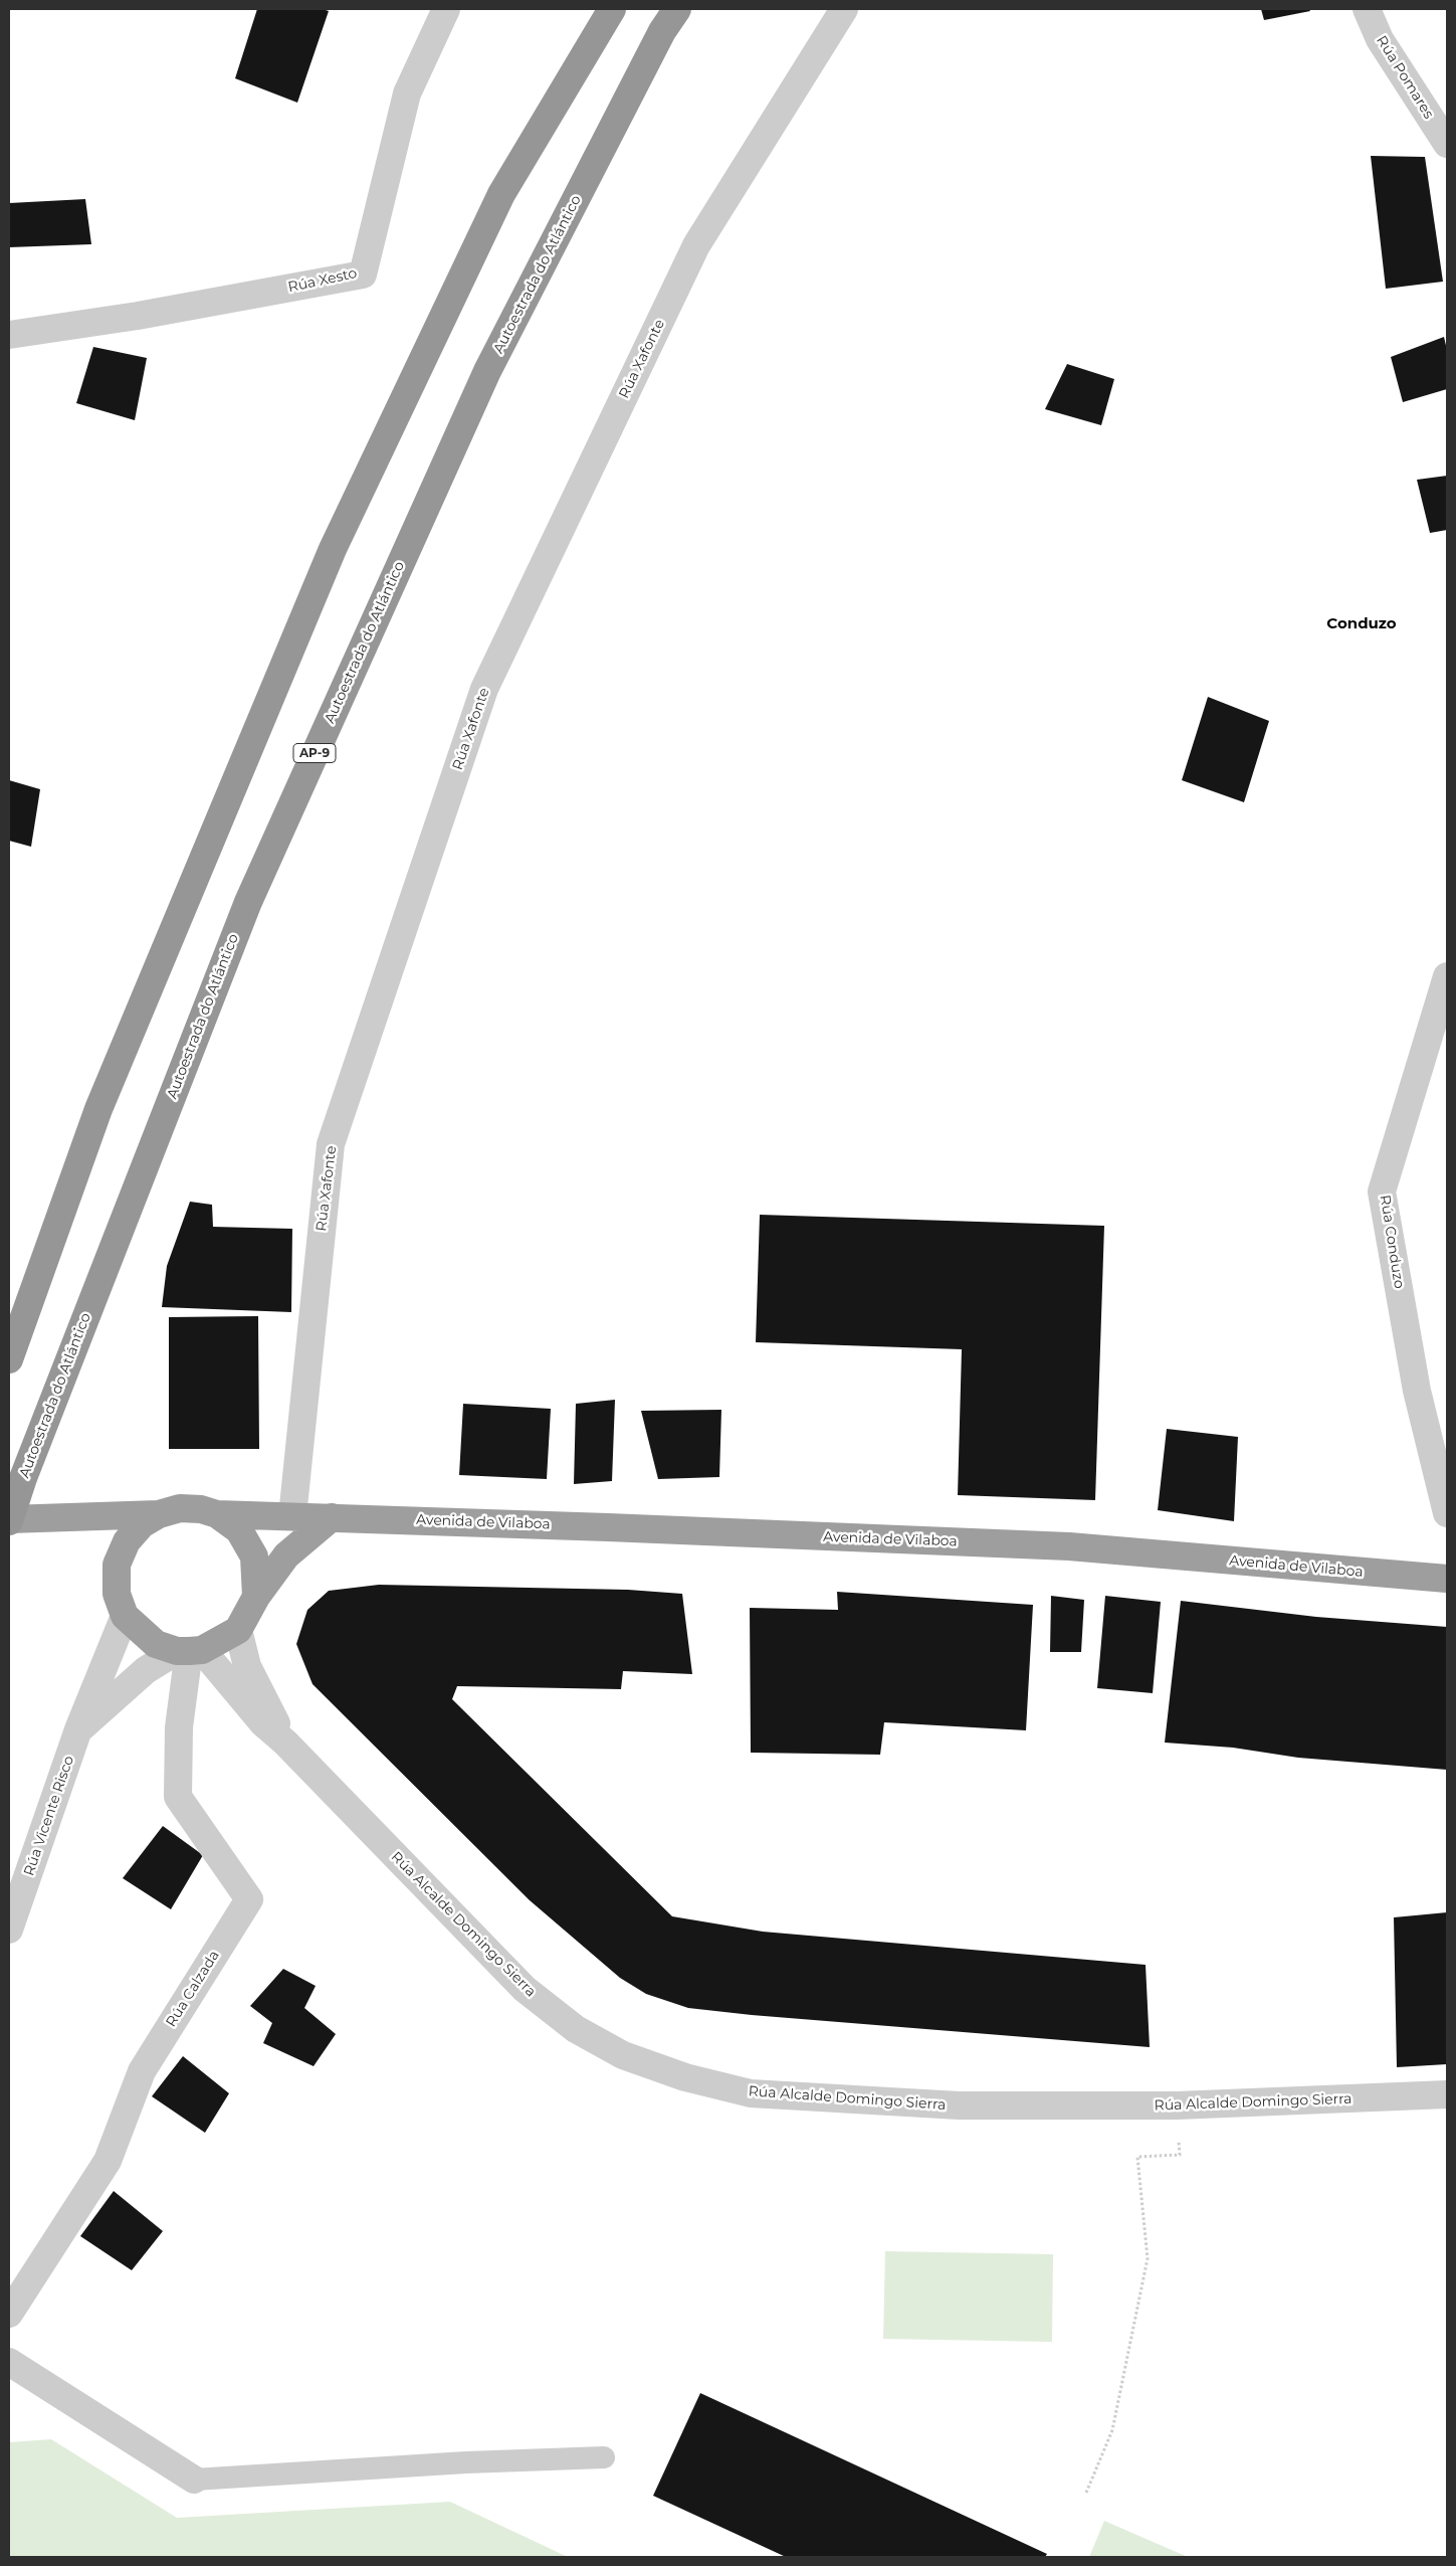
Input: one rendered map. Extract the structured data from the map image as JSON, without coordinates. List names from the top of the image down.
{
  "streets": {
    "highway": ["Autoestrada do Atlántico", "AP-9", "Avenida de Vilaboa"],
    "street": [
      "Rúa Pomares",
      "Rúa Xesto",
      "Rúa Xafonte",
      "Rúa Conduzo",
      "Rúa Vicente Risco",
      "Rúa Alcalde Domingo Sierra",
      "Rúa Calzada"
    ]
  },
  "crossings": [
    ["Autoestrada do Atlántico", "Avenida de Vilaboa"],
    ["Rúa Xafonte", "Avenida de Vilaboa"],
    ["Avenida de Vilaboa", "Rúa Vicente Risco"],
    ["Avenida de Vilaboa", "Rúa Alcalde Domingo Sierra"],
    ["Avenida de Vilaboa", "Rúa Calzada"],
    ["Rúa Vicente Risco", "Rúa Alcalde Domingo Sierra"],
    ["Rúa Vicente Risco", "Rúa Calzada"],
    ["Rúa Alcalde Domingo Sierra", "Rúa Calzada"]
  ],
  "districts": ["Conduzo"]
}
